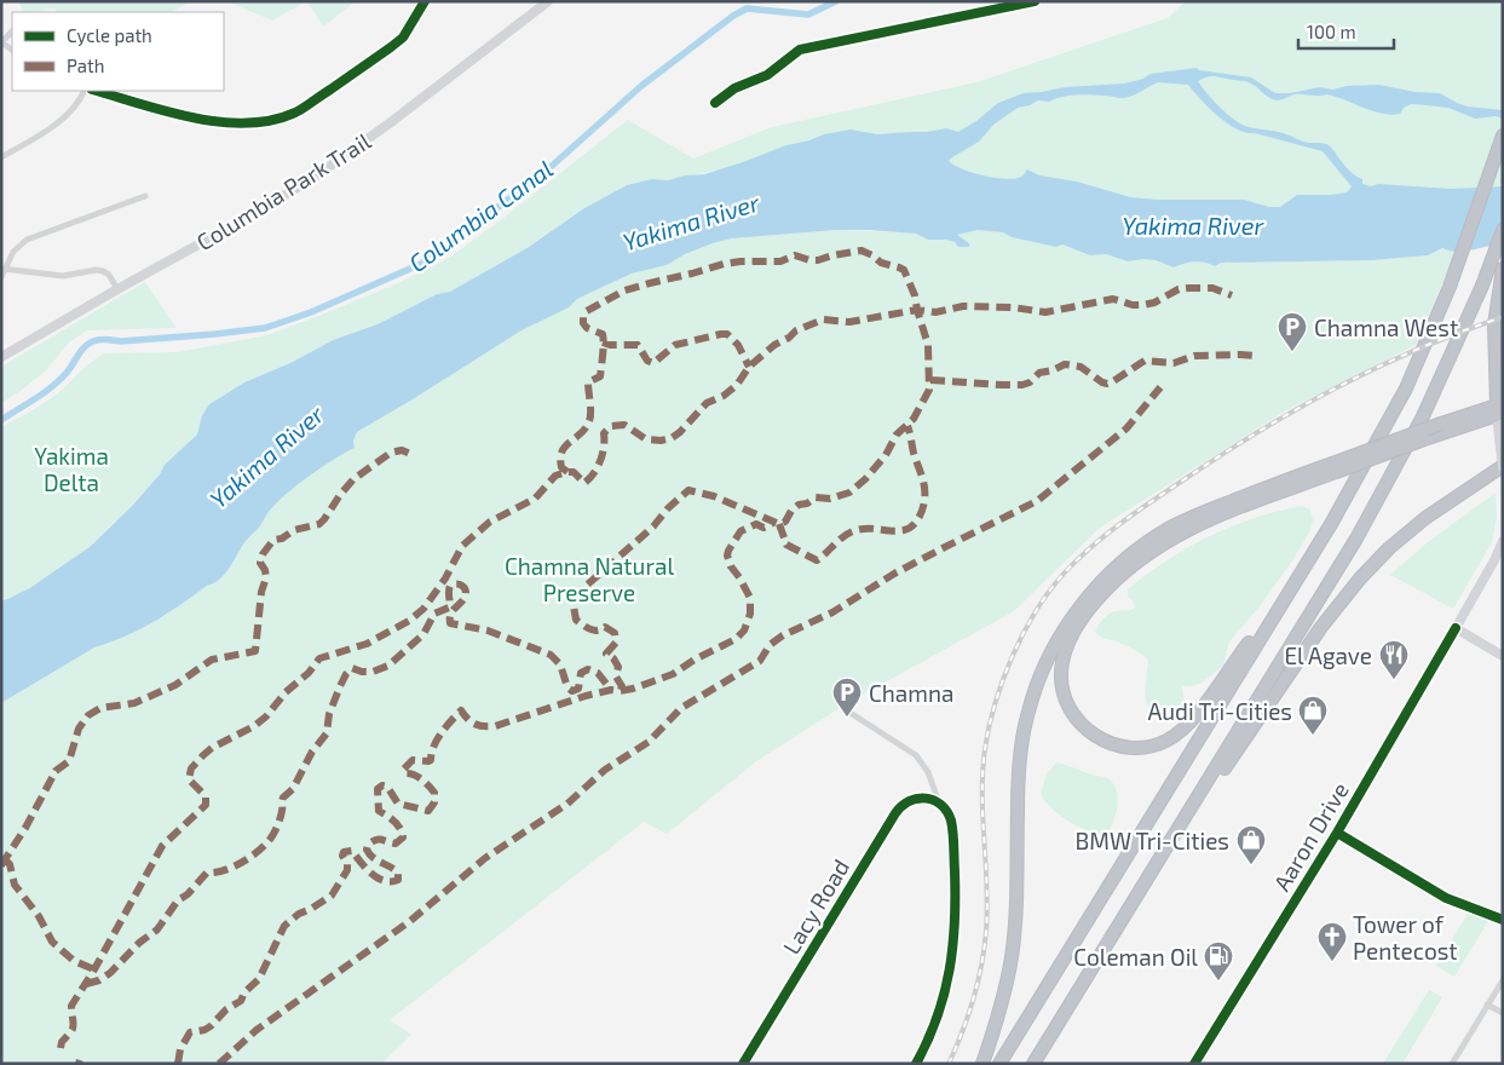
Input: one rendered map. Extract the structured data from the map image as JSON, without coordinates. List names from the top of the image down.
{
  "streets": {
    "main road": ["Columbia Park Trail", "Aaron Drive"],
    "street": ["Lacy Road"]
  },
  "water": ["Columbia Canal", "Yakima River"],
  "parks": ["Yakima Delta", "Chamna Natural Preserve"],
  "places": {
    "parking": ["Chamna West", "Chamna"],
    "restaurant": ["El Agave"],
    "shop": ["Audi Tri-Cities", "BMW Tri-Cities"],
    "church": ["Tower of Pentecost"],
    "fuel station": ["Coleman Oil"]
  },
  "legend": ["Cycle path", "Path"],
  "scale_bar": "100 m"
}
